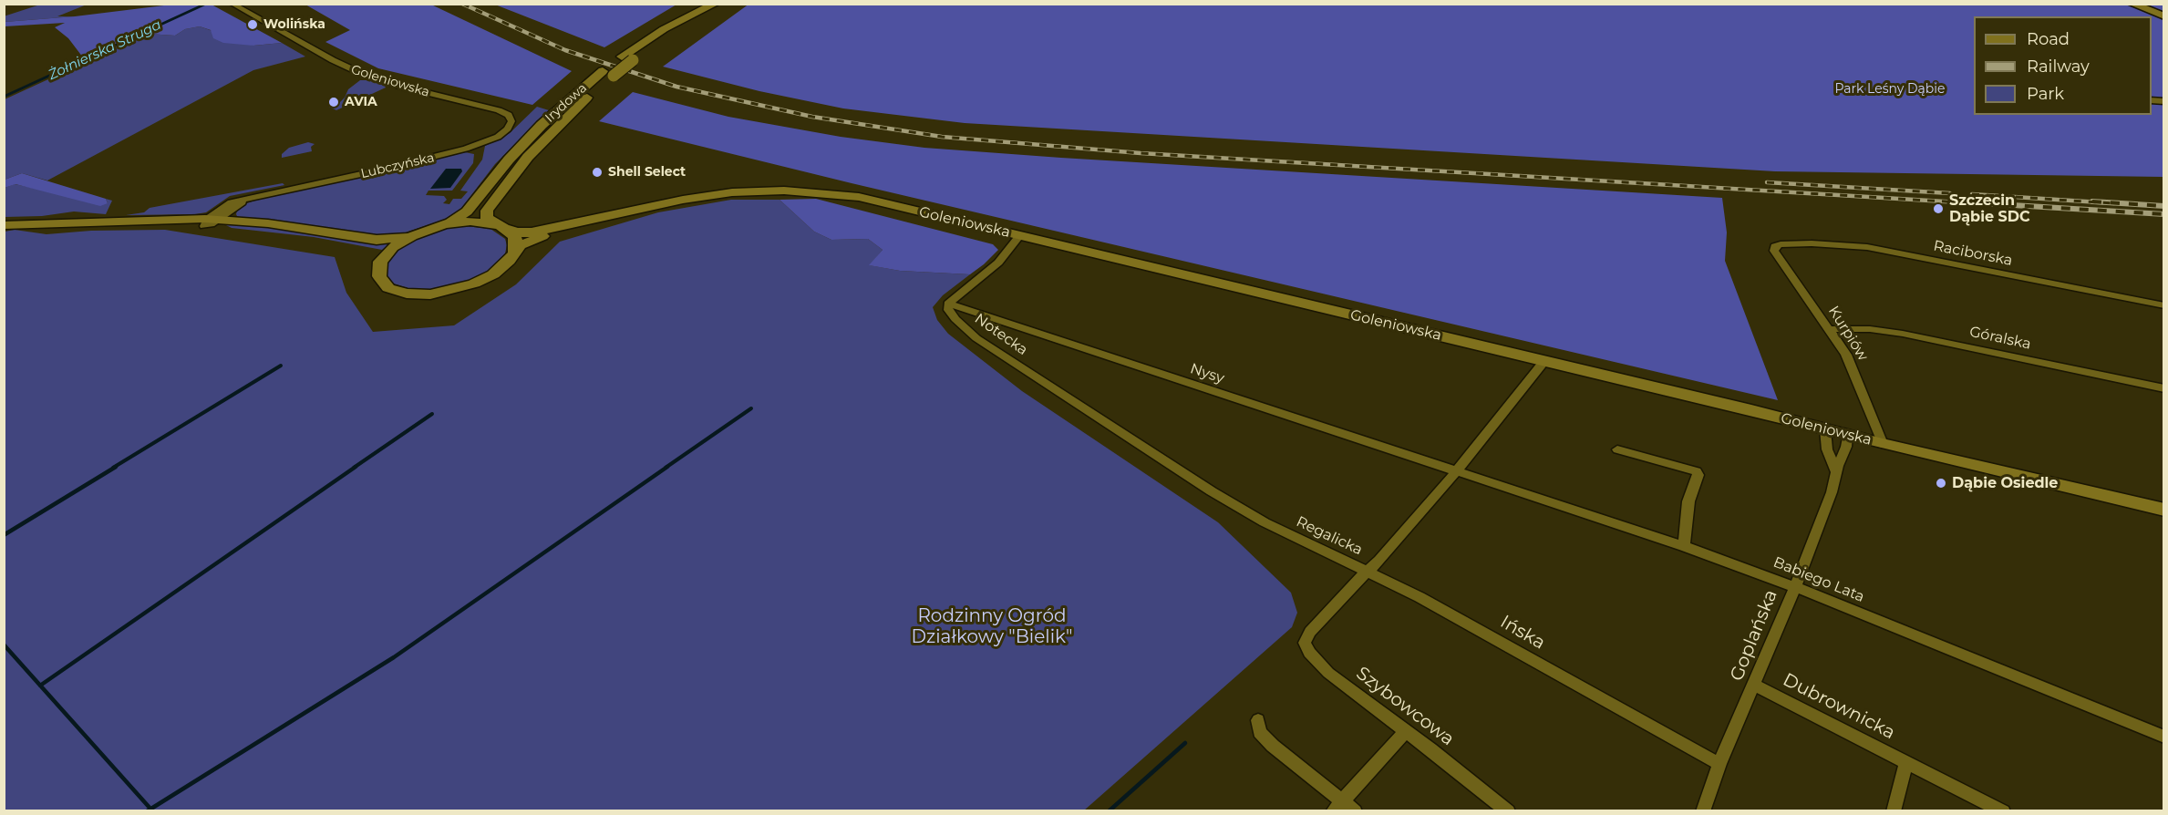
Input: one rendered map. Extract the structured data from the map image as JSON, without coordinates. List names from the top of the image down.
{
  "streets": {
    "street": [
      "Goleniowska",
      "Irydowa",
      "Lubczyńska",
      "Raciborska",
      "Kurpiów",
      "Notecka",
      "Góralska",
      "Nysy",
      "Regalicka",
      "Babiego Lata",
      "Ińska",
      "Goplańska",
      "Szybowcowa",
      "Dubrownicka"
    ]
  },
  "crossings": [
    ["Goleniowska", "Irydowa"],
    ["Goleniowska", "Lubczyńska"],
    ["Goleniowska", "Kurpiów"],
    ["Goleniowska", "Regalicka"],
    ["Goleniowska", "Goplańska"],
    ["Raciborska", "Kurpiów"],
    ["Kurpiów", "Góralska"],
    ["Notecka", "Nysy"],
    ["Notecka", "Regalicka"],
    ["Nysy", "Regalicka"],
    ["Nysy", "Babiego Lata"],
    ["Regalicka", "Babiego Lata"],
    ["Regalicka", "Ińska"],
    ["Regalicka", "Szybowcowa"],
    ["Babiego Lata", "Goplańska"],
    ["Ińska", "Goplańska"],
    ["Ińska", "Szybowcowa"],
    ["Goplańska", "Dubrownicka"]
  ],
  "water": ["Żołnierska Struga"],
  "parks": ["Park Leśny Dąbie", "Rodzinny Ogród Działkowy \"Bielik\""],
  "places": [
    "Wolińska",
    "AVIA",
    "Shell Select",
    "Szczecin Dąbie SDC",
    "Dąbie Osiedle"
  ],
  "legend": ["Road", "Railway", "Park"]
}
